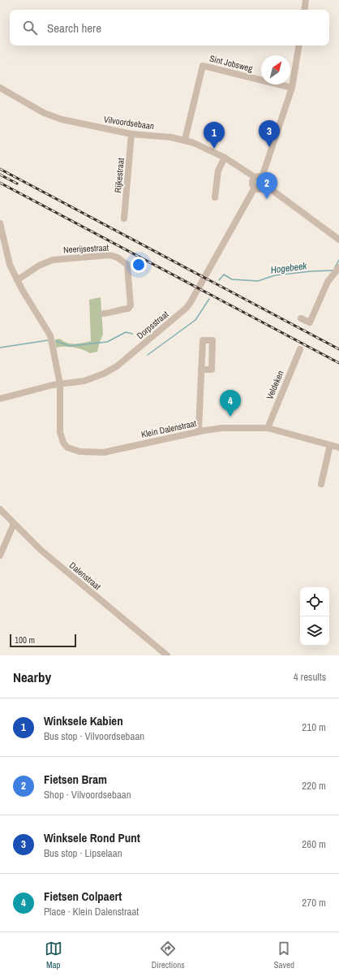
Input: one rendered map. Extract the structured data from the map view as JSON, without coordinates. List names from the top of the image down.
{
  "streets": {
    "street": [
      "Sint Jobsweg",
      "Vilvoordsebaan",
      "Rijkestraat",
      "Neerijsestraat",
      "Dorpsstraat",
      "Veldeken",
      "Klein Dalenstraat",
      "Dalenstraat"
    ]
  },
  "crossings": [
    ["Sint Jobsweg", "Vilvoordsebaan"],
    ["Vilvoordsebaan", "Rijkestraat"],
    ["Vilvoordsebaan", "Dorpsstraat"],
    ["Dorpsstraat", "Klein Dalenstraat"],
    ["Veldeken", "Klein Dalenstraat"]
  ],
  "water": ["Hogebeek"],
  "scale_bar": "100 m",
  "north": "top right",
  "page": {
    "search": "Search here",
    "pins": [
      "3",
      "1",
      "2",
      "4"
    ],
    "scale": "100 m",
    "heading": ["Nearby", "4 results"],
    "list": [
      {
        "mark": "1",
        "name": "Winksele Kabien",
        "note": "Bus stop · Vilvoordsebaan",
        "value": "210 m"
      },
      {
        "mark": "2",
        "name": "Fietsen Bram",
        "note": "Shop · Vilvoordsebaan",
        "value": "220 m"
      },
      {
        "mark": "3",
        "name": "Winksele Rond Punt",
        "note": "Bus stop · Lipselaan",
        "value": "260 m"
      },
      {
        "mark": "4",
        "name": "Fietsen Colpaert",
        "note": "Place · Klein Dalenstraat",
        "value": "270 m"
      }
    ],
    "nav": ["Map", "Directions", "Saved"]
  }
}
